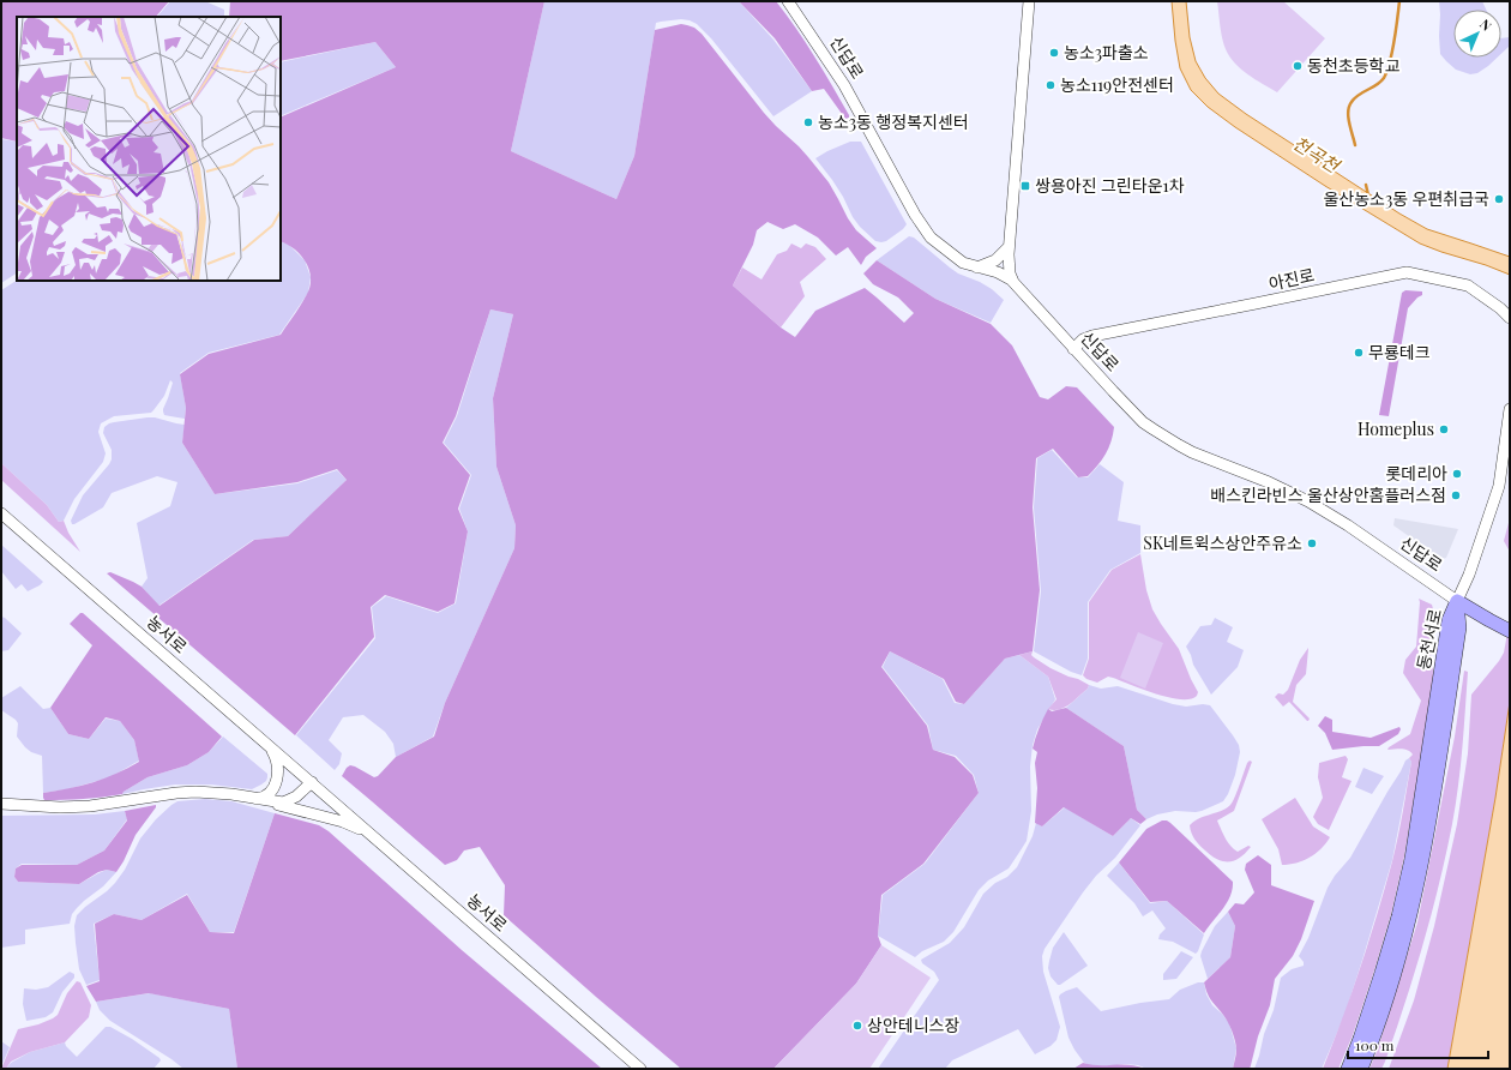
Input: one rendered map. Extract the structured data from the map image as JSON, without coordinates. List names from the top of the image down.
{
  "streets": {
    "main road": ["신답로", "동천서로"],
    "street": ["아진로", "농서로"]
  },
  "crossings": [
    ["신답로", "아진로"],
    ["신답로", "동천서로"]
  ],
  "water": ["천곡천"],
  "places": {
    "other": [
      "농소3파출소",
      "동천초등학교",
      "농소119안전센터",
      "농소3동 행정복지센터",
      "울산농소3동 우편취급국",
      "무룡테크",
      "Homeplus",
      "롯데리아",
      "배스킨라빈스 울산상안홈플러스점",
      "SK네트윅스상안주유소",
      "상안테니스장"
    ],
    "transit": ["쌍용아진 그린타운1차"]
  },
  "scale_bar": "100 m",
  "north": "top right"
}
